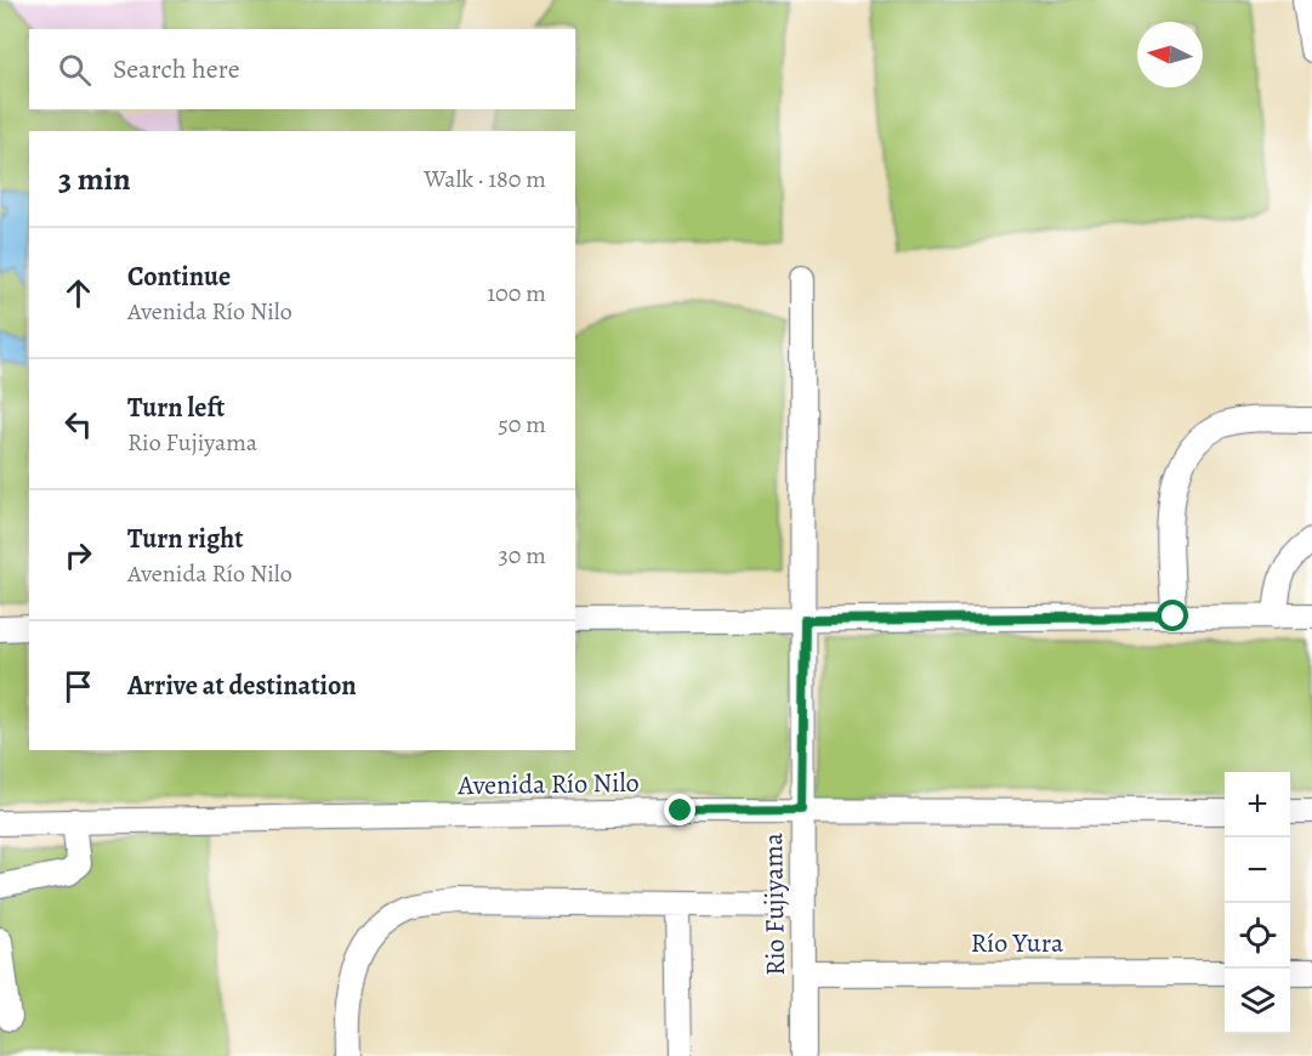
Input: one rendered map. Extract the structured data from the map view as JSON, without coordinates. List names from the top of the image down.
{
  "streets": {
    "street": ["Avenida Río Nilo", "Rio Fujiyama", "Río Yura"]
  },
  "crossings": [
    ["Avenida Río Nilo", "Rio Fujiyama"],
    ["Rio Fujiyama", "Río Yura"]
  ],
  "north": "left",
  "page": {
    "search": "Search here",
    "heading": ["3 min", "Walk · 180 m"],
    "list": [
      ["Continue", "Avenida Río Nilo", "100 m"],
      ["Turn left", "Rio Fujiyama", "50 m"],
      ["Turn right", "Avenida Río Nilo", "30 m"],
      "Arrive at destination"
    ],
    "map_buttons": ["+", "−"]
  }
}
